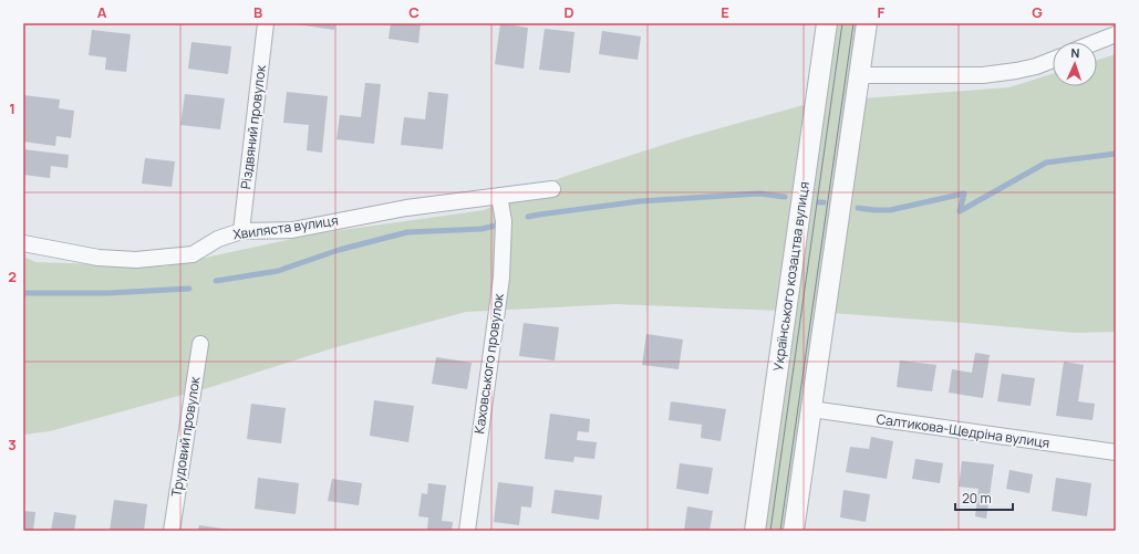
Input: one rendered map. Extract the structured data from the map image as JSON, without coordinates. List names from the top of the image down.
{
  "streets": {
    "street": [
      "Різдвяний провулок",
      "Хвиляста вулиця",
      "Українського козацтва вулиця",
      "Каховського провулок",
      "Салтикова-Щедріна вулиця",
      "Трудовий провулок"
    ]
  },
  "crossings": [
    ["Різдвяний провулок", "Хвиляста вулиця"],
    ["Хвиляста вулиця", "Каховського провулок"]
  ],
  "scale_bar": "20 m",
  "north": "top",
  "grid": {
    "columns": [
      "A",
      "B",
      "C",
      "D",
      "E",
      "F",
      "G"
    ],
    "rows": ["1", "2", "3"]
  }
}
